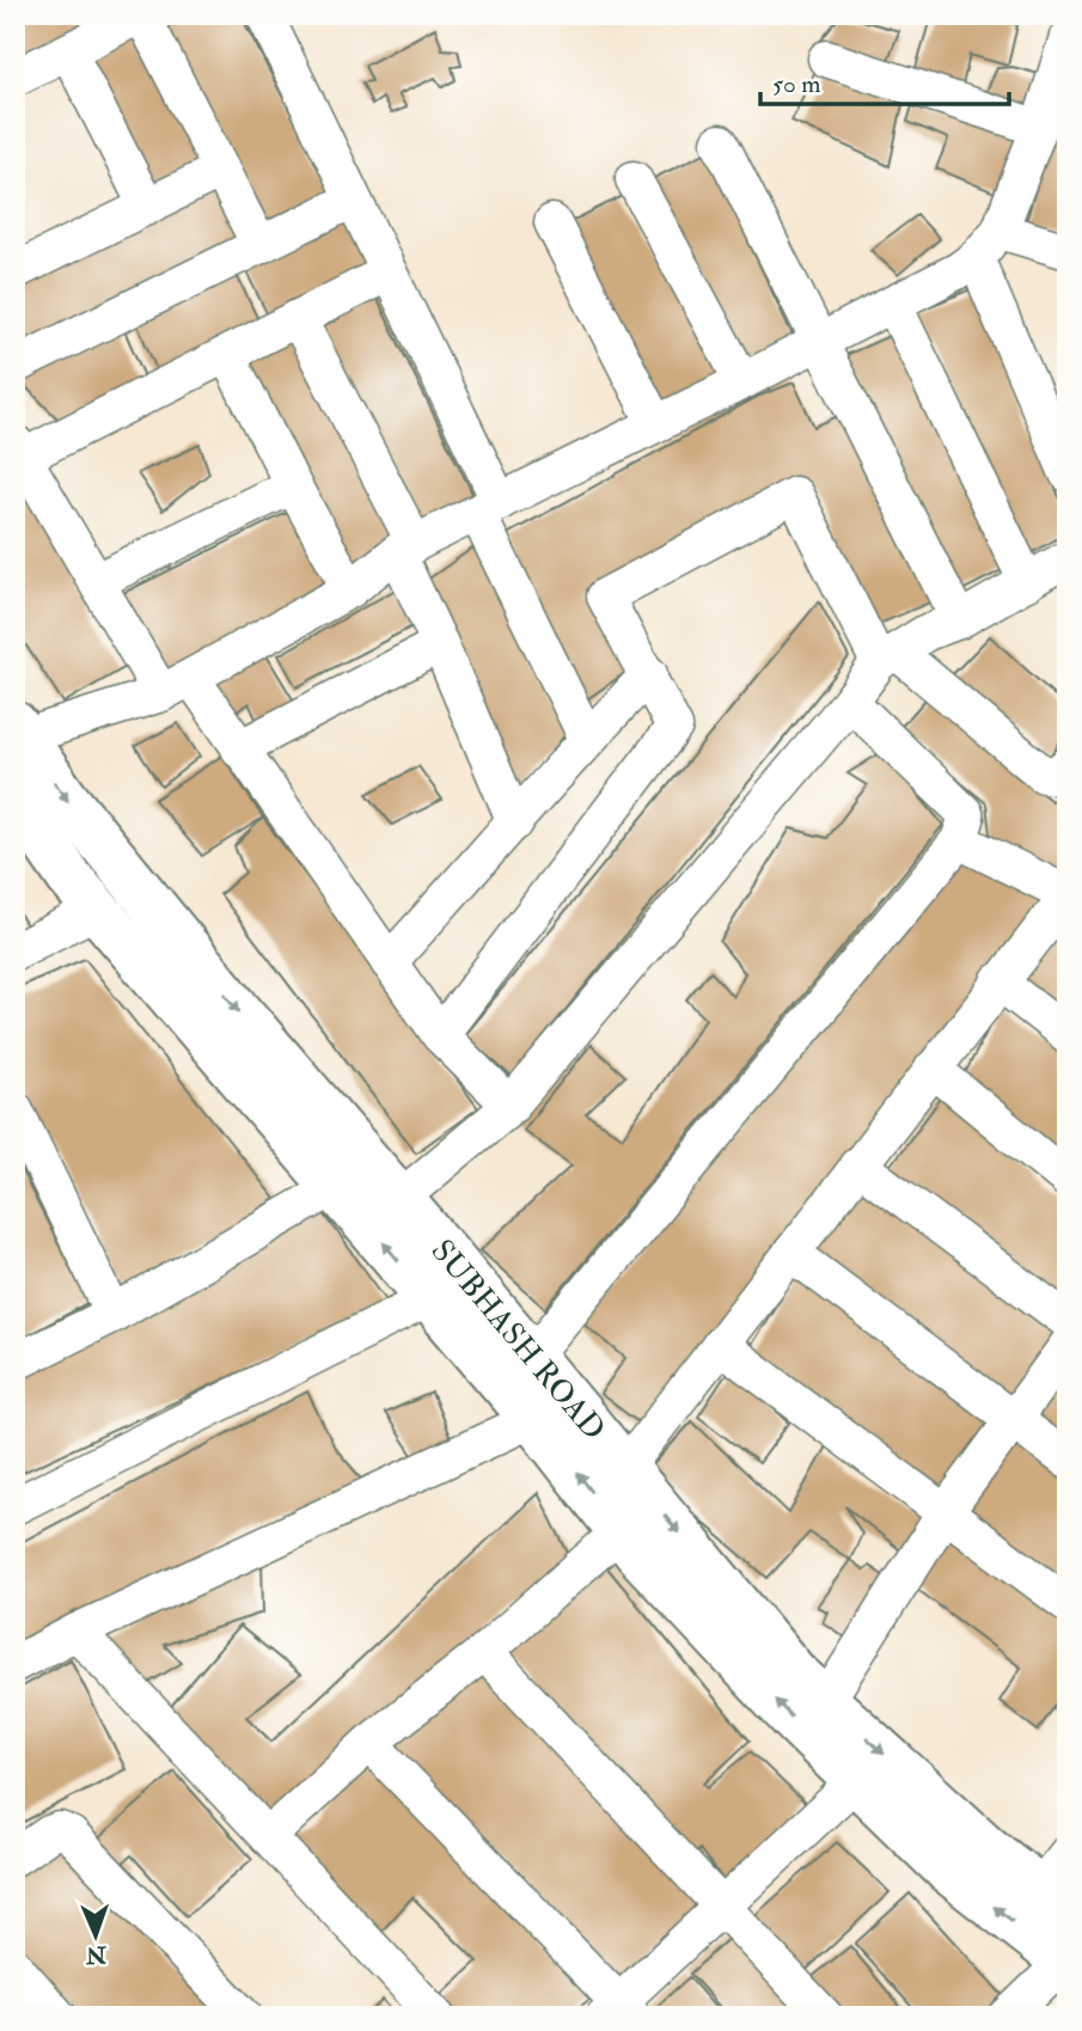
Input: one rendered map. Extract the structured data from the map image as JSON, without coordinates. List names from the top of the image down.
{
  "streets": {
    "street": ["SUBHASH ROAD"]
  },
  "scale_bar": "50 m",
  "north": "bottom"
}
